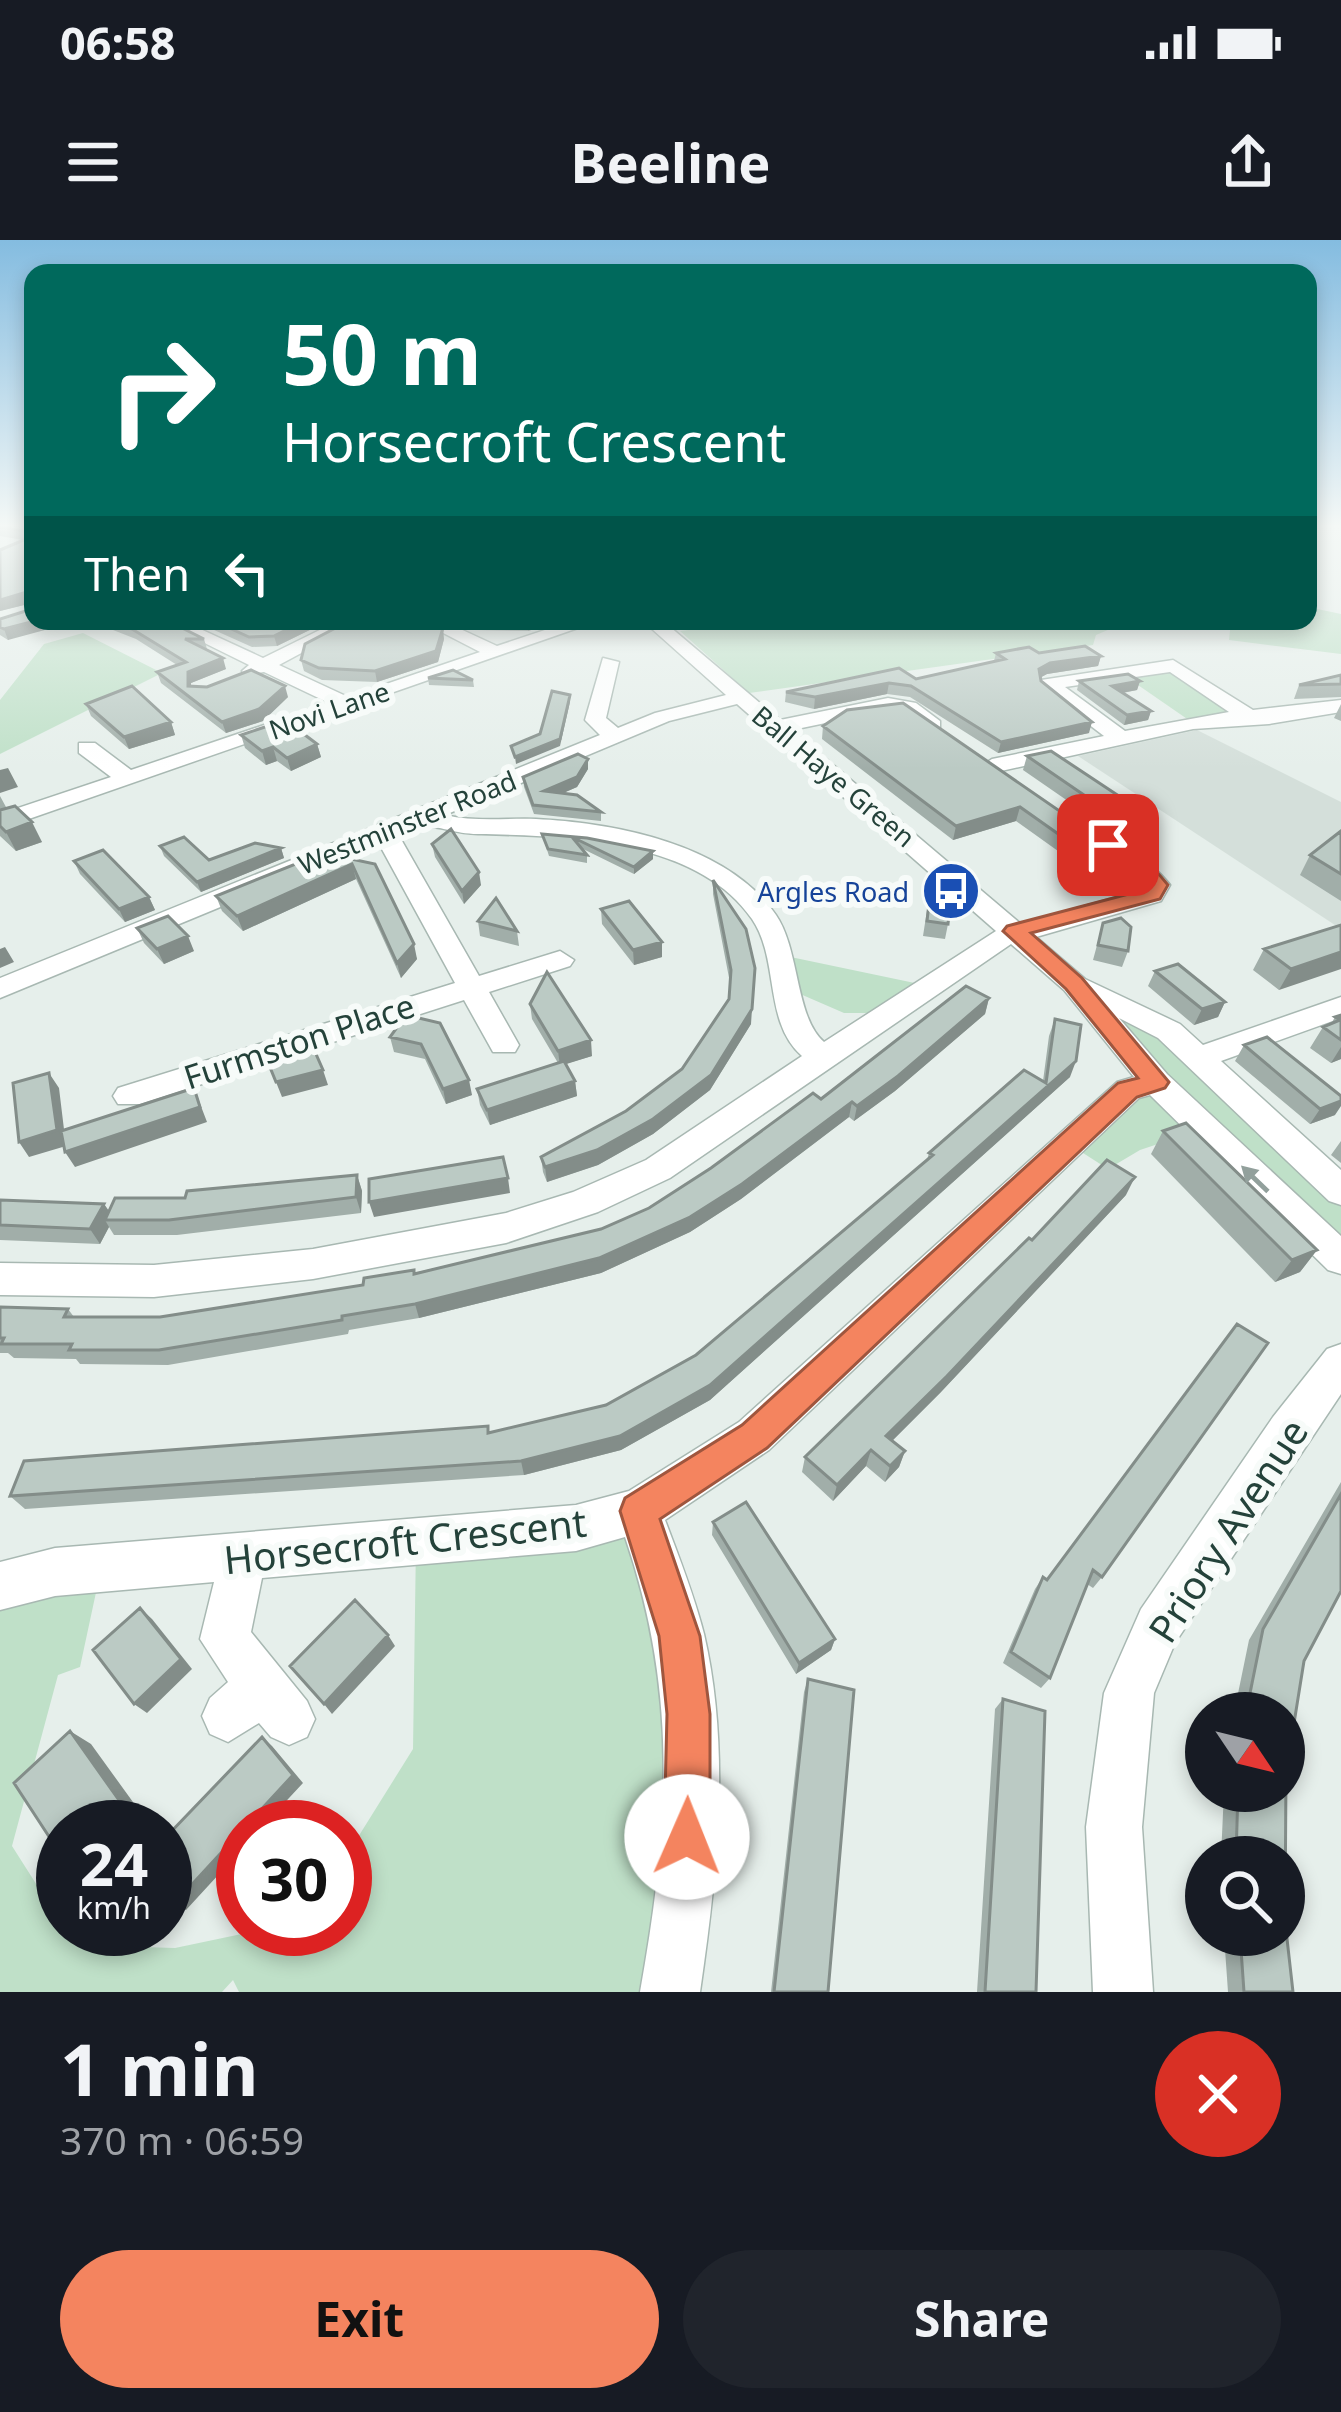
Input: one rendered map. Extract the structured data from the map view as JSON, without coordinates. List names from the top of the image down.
{
  "streets": {
    "street": [
      "Novi Lane",
      "Ball Haye Green",
      "Westminster Road",
      "Furmston Place",
      "Priory Avenue",
      "Horsecroft Crescent"
    ]
  },
  "crossings": [
    ["Ball Haye Green", "Westminster Road"]
  ],
  "places": {
    "bus stop": ["Argles Road"]
  },
  "north": "bottom right",
  "page": {
    "status": "06:58",
    "header": "Beeline",
    "turn": ["50 m", "Horsecroft Crescent"],
    "then": "Then",
    "speed": "24 km/h",
    "limit": "30",
    "heading": ["1 min", "370 m · 06:59"],
    "buttons": ["Exit", "Share"]
  }
}
